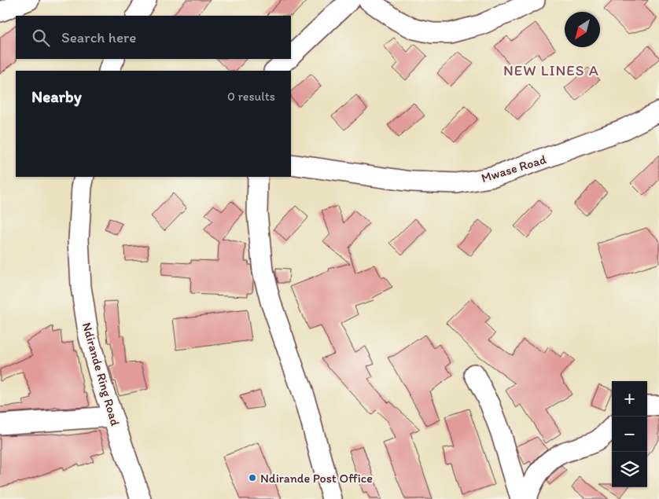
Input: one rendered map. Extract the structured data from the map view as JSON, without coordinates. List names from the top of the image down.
{
  "streets": {
    "street": ["Mwase Road", "Ndirande Ring Road"]
  },
  "districts": ["NEW LINES A"],
  "places": ["Ndirande Post Office"],
  "north": "bottom left",
  "page": {
    "search": "Search here",
    "heading": ["Nearby", "0 results"],
    "map_buttons": ["+", "−"]
  }
}
